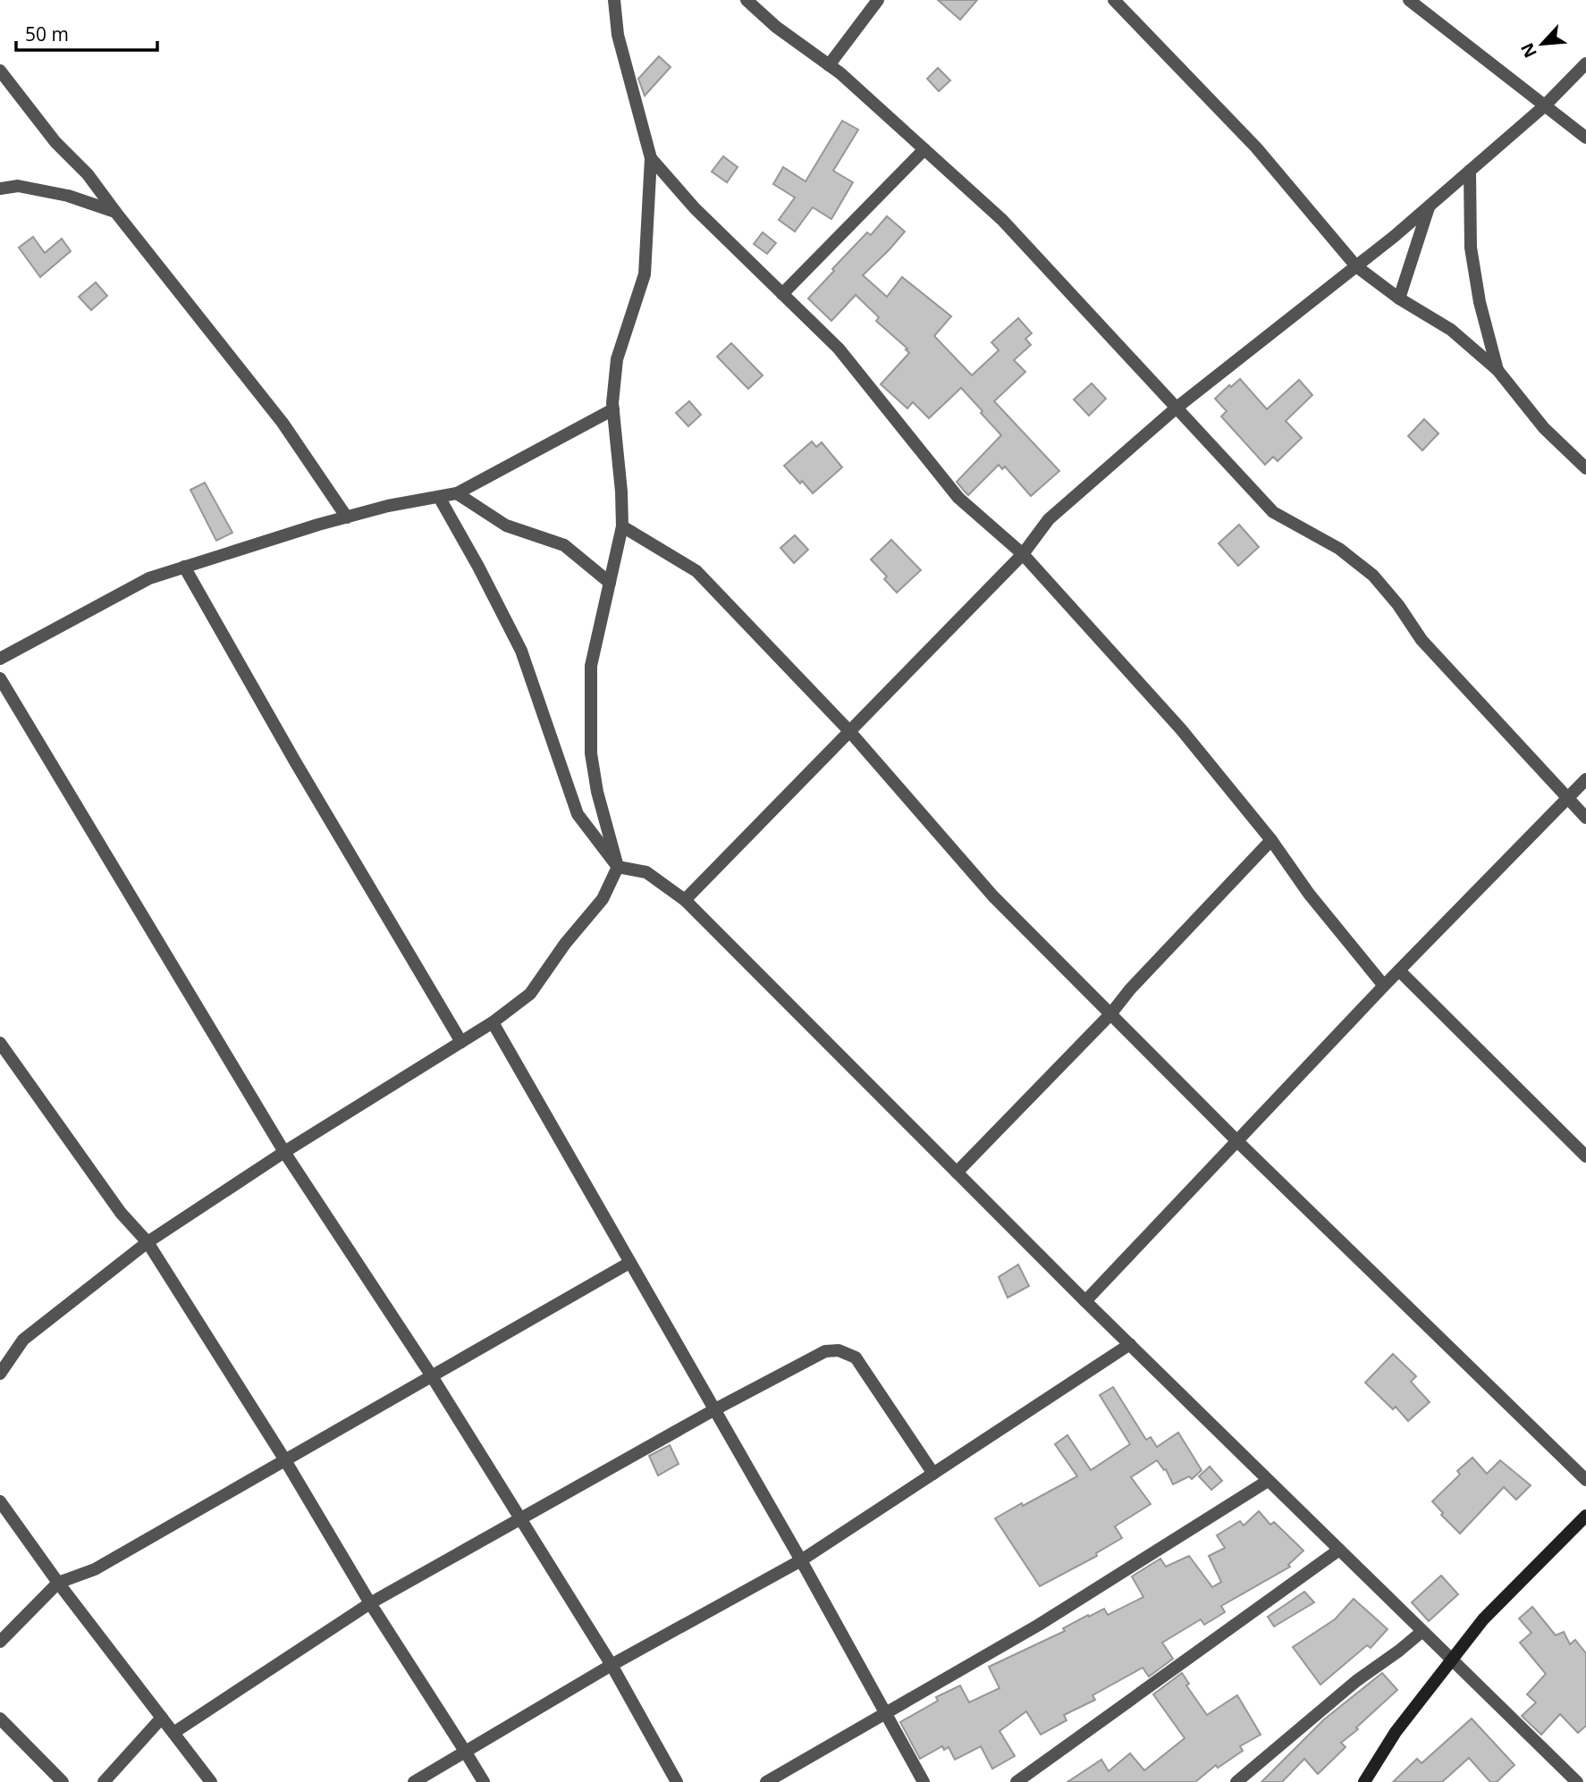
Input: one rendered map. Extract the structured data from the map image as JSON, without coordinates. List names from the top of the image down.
{
  "scale_bar": "50 m",
  "north": "bottom left"
}
